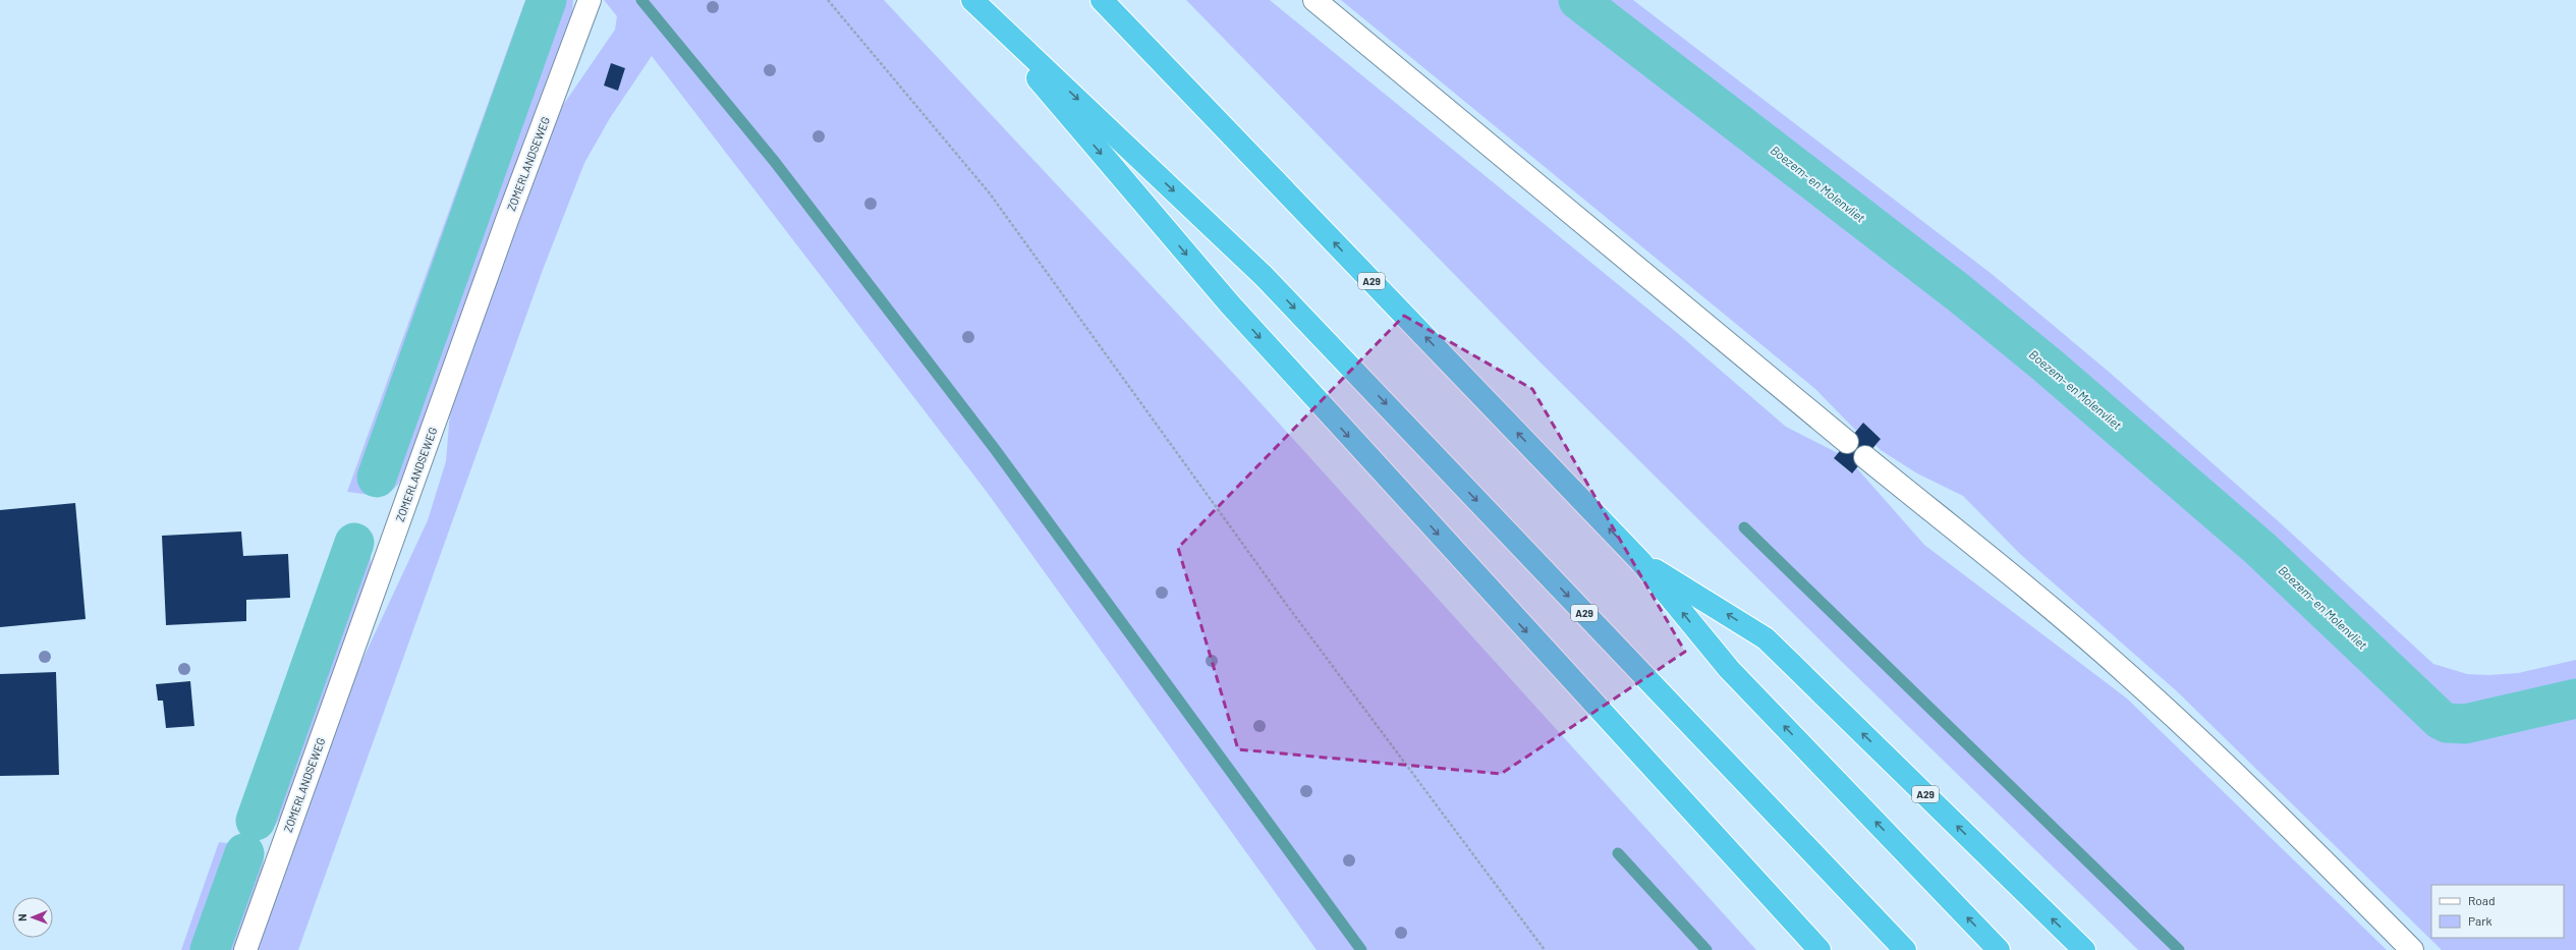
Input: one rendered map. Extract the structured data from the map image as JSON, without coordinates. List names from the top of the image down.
{
  "streets": {
    "highway": ["A29"],
    "street": ["ZOMERLANDSEWEG"]
  },
  "water": ["Boezem- en Molenvliet"],
  "legend": ["Road", "Park"],
  "north": "left"
}
